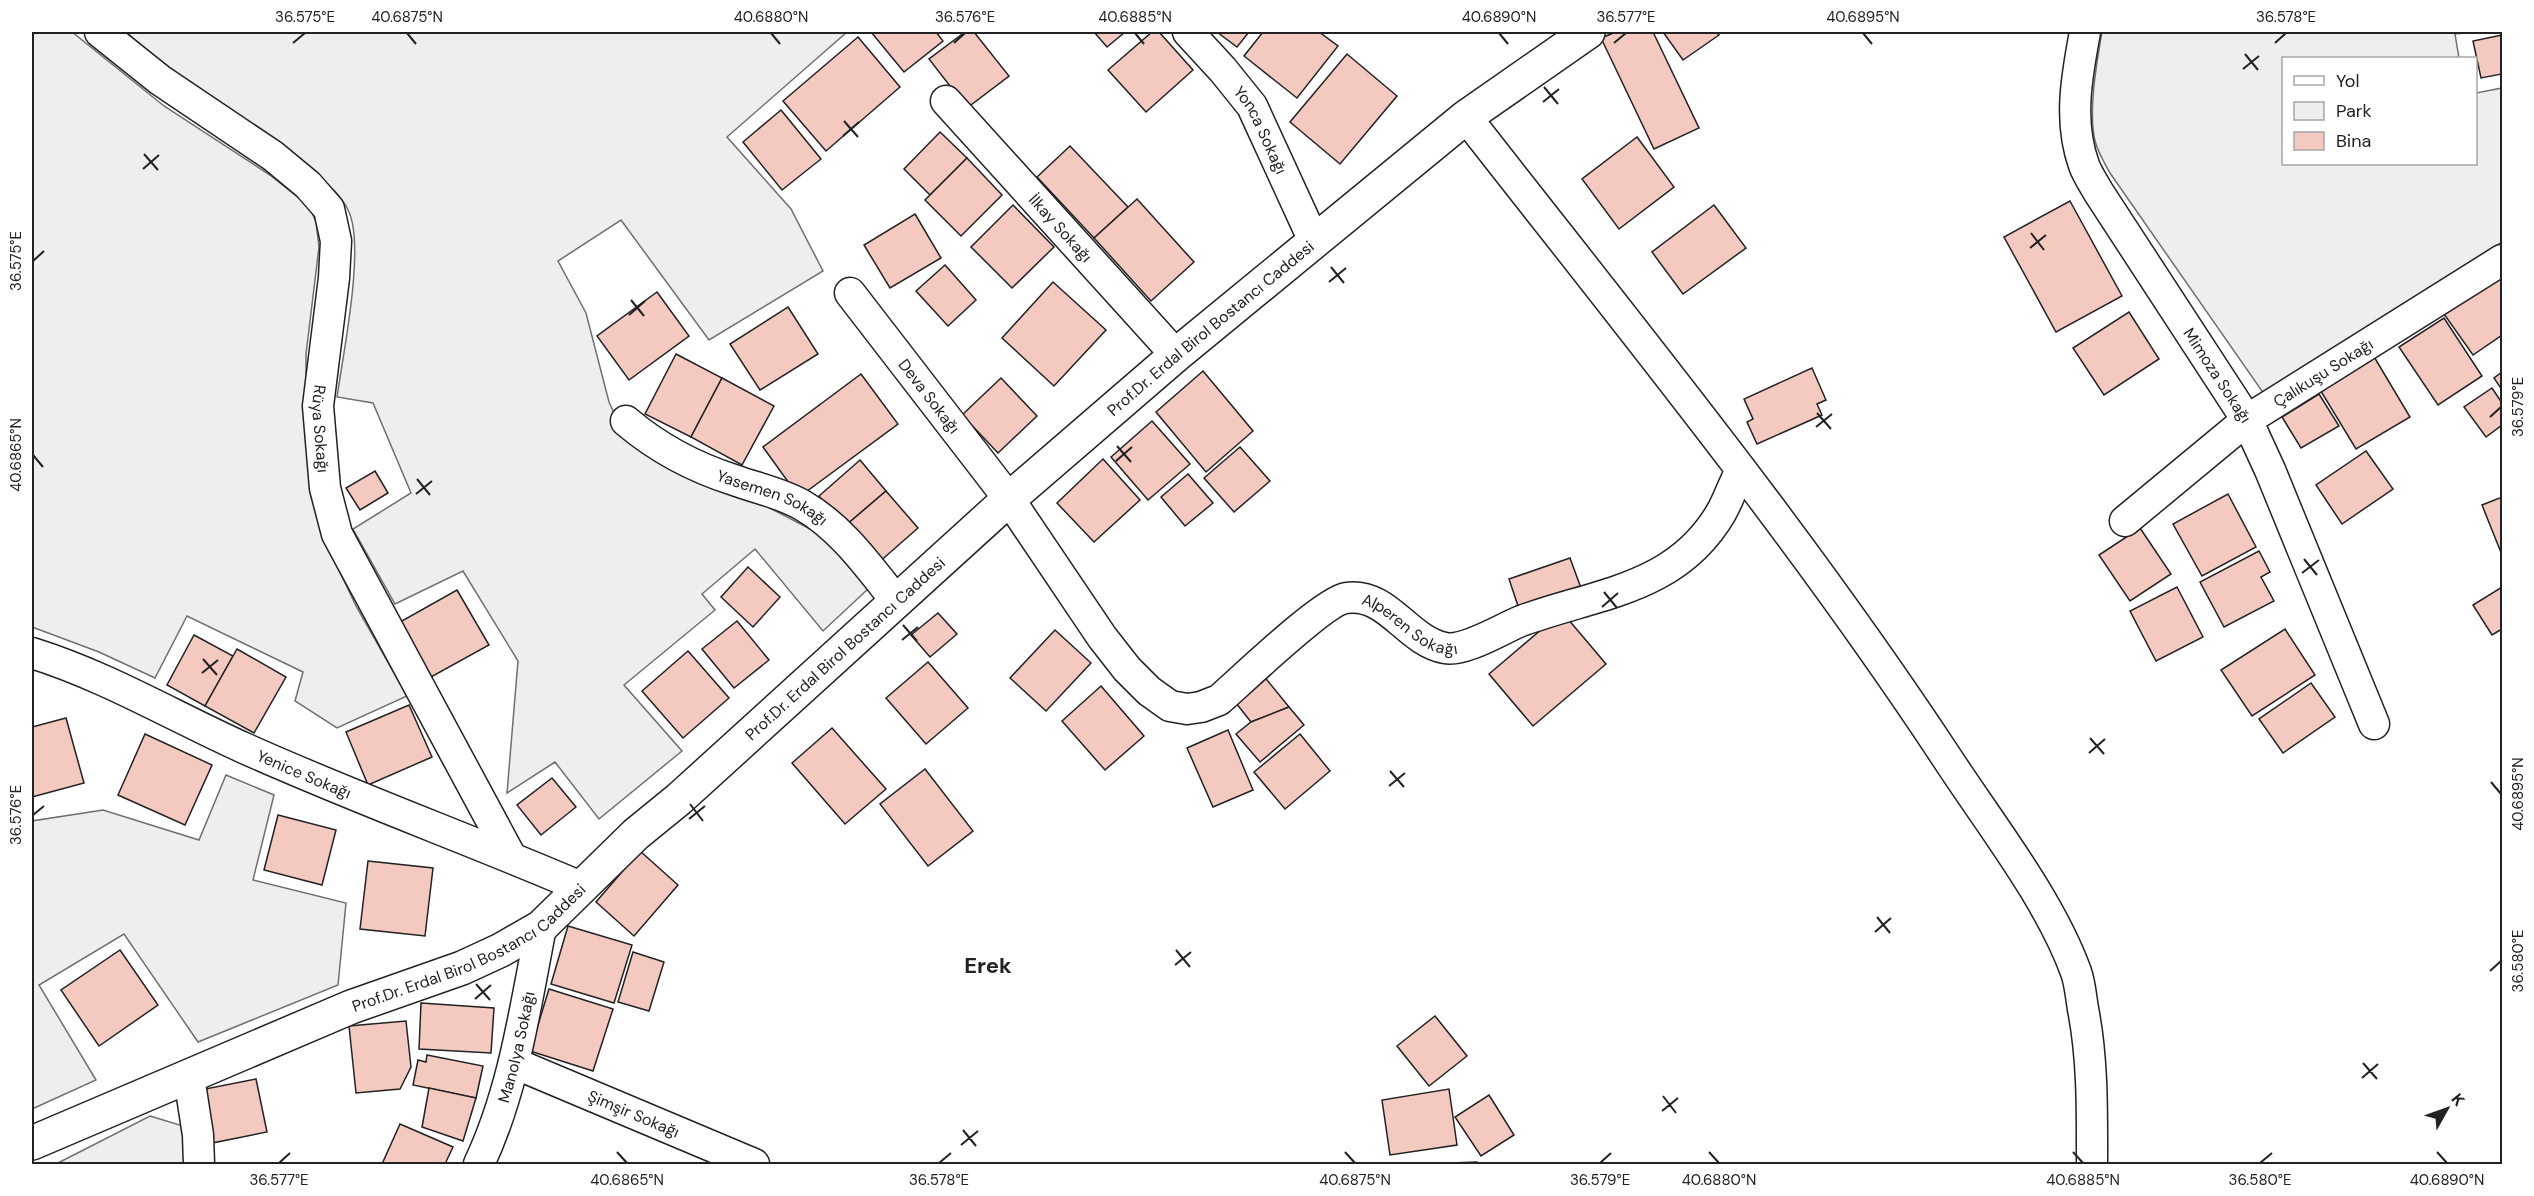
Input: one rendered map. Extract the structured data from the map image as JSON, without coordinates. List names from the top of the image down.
{
  "streets": {
    "street": [
      "Yonca Sokağı",
      "İlkay Sokağı",
      "Prof.Dr. Erdal Birol Bostancı Caddesi",
      "Çalıkuşu Sokağı",
      "Mimoza Sokağı",
      "Deva Sokağı",
      "Rüya Sokağı",
      "Yasemen Sokağı",
      "Alperen Sokağı",
      "Yenice Sokağı",
      "Manolya Sokağı",
      "Şimşir Sokağı"
    ]
  },
  "crossings": [
    ["Yonca Sokağı", "Prof.Dr. Erdal Birol Bostancı Caddesi"],
    ["İlkay Sokağı", "Prof.Dr. Erdal Birol Bostancı Caddesi"],
    ["Prof.Dr. Erdal Birol Bostancı Caddesi", "Deva Sokağı"],
    ["Prof.Dr. Erdal Birol Bostancı Caddesi", "Yasemen Sokağı"],
    ["Prof.Dr. Erdal Birol Bostancı Caddesi", "Alperen Sokağı"],
    ["Prof.Dr. Erdal Birol Bostancı Caddesi", "Yenice Sokağı"],
    ["Prof.Dr. Erdal Birol Bostancı Caddesi", "Manolya Sokağı"],
    ["Çalıkuşu Sokağı", "Mimoza Sokağı"],
    ["Deva Sokağı", "Alperen Sokağı"],
    ["Rüya Sokağı", "Yenice Sokağı"],
    ["Manolya Sokağı", "Şimşir Sokağı"]
  ],
  "districts": ["Erek"],
  "legend": ["Yol", "Park", "Bina"],
  "north": "top right",
  "coordinates": [
    "36.575°E",
    "40.6875°N",
    "40.6880°N",
    "36.576°E",
    "40.6885°N",
    "40.6890°N",
    "36.577°E",
    "40.6895°N",
    "36.578°E",
    "36.579°E",
    "40.6865°N",
    "36.580°E"
  ]
}
